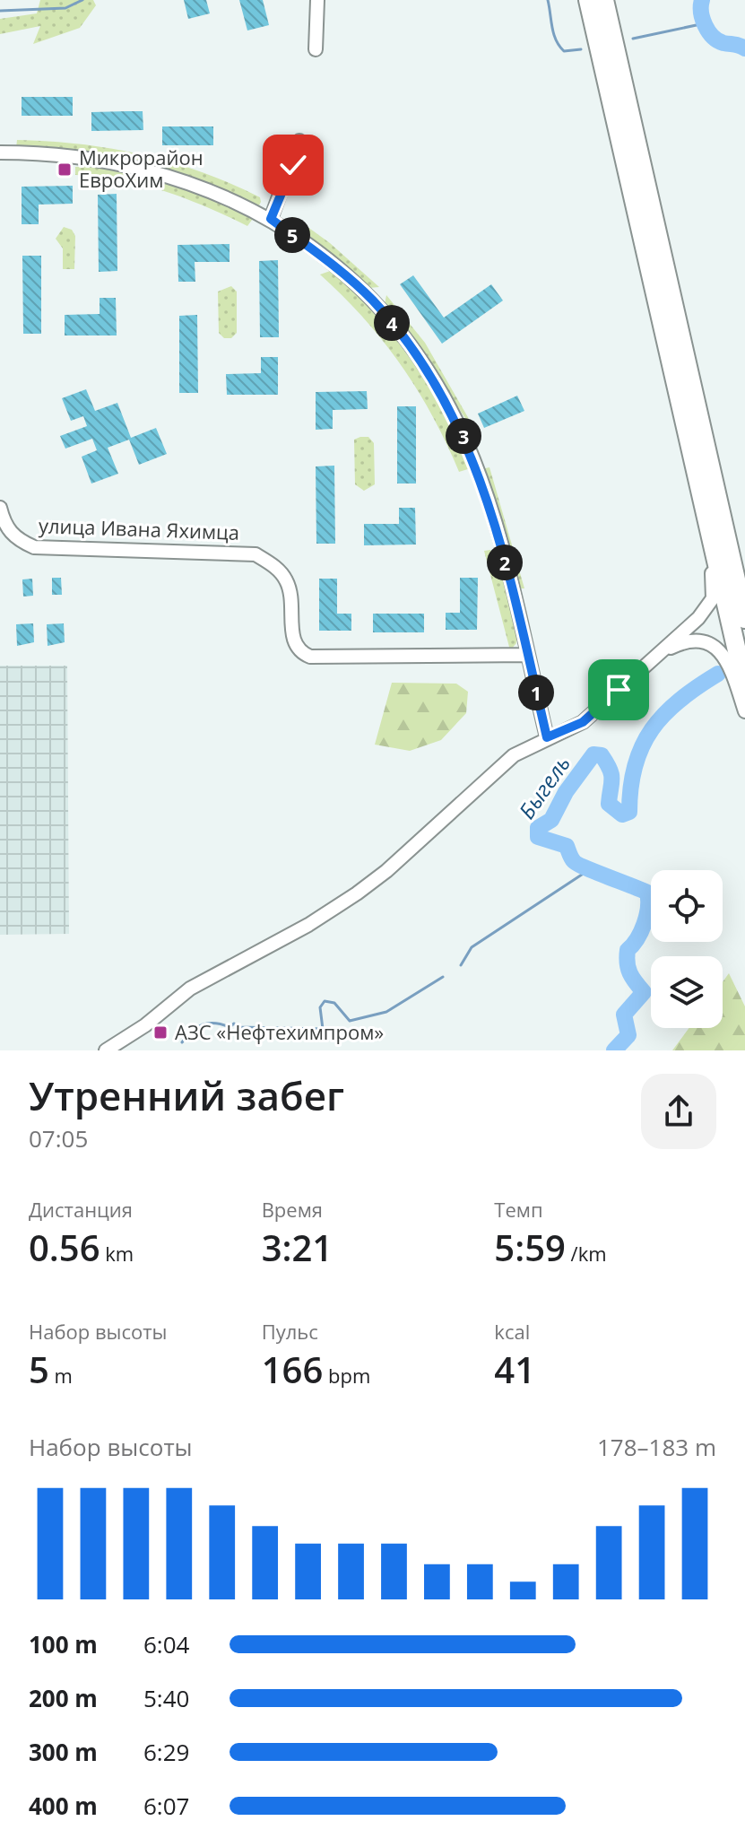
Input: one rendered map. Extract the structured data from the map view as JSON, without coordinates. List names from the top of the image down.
{
  "streets": {
    "street": ["улица Ивана Яхимца"]
  },
  "water": ["Быгель"],
  "places": {
    "transit": ["Микрорайон ЕвроХим", "АЗС «Нефтехимпром»"]
  },
  "page": {
    "pins": [
      "5",
      "4",
      "3",
      "2",
      "1"
    ],
    "heading": ["Утренний забег", "07:05"],
    "stats": [
      ["Дистанция", "0.56 km"],
      ["Время", "3:21"],
      ["Темп", "5:59 /km"],
      ["Набор высоты", "5 m"],
      ["Пульс", "166 bpm"],
      ["kcal", "41"]
    ],
    "chart": ["Набор высоты", "178–183 m"],
    "list": [
      {
        "name": "100 m",
        "note": "6:04"
      },
      {
        "name": "200 m",
        "note": "5:40"
      },
      {
        "name": "300 m",
        "note": "6:29"
      },
      {
        "name": "400 m",
        "note": "6:07"
      }
    ]
  }
}
